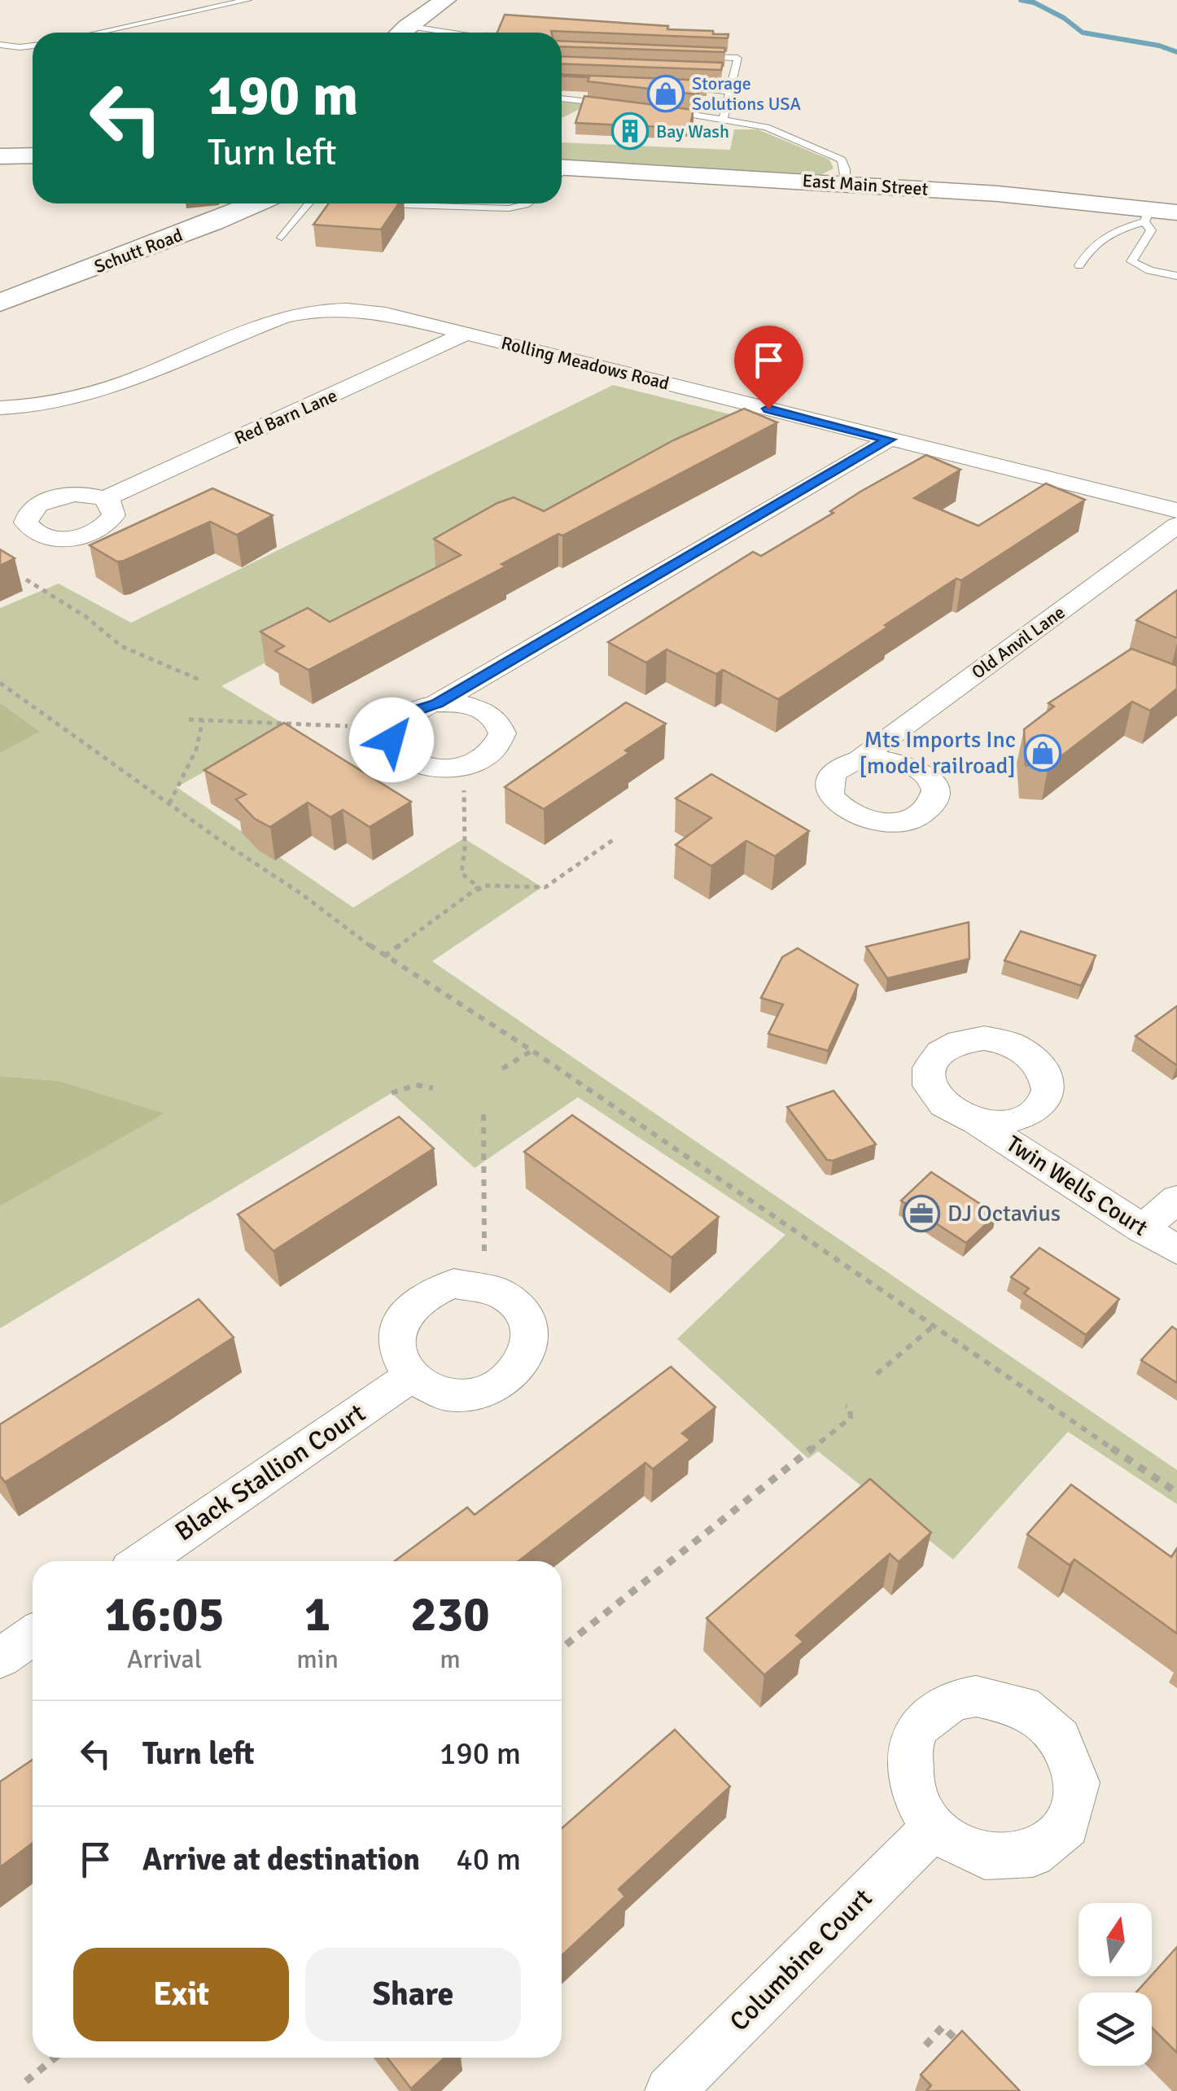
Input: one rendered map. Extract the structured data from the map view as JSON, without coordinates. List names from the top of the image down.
{
  "streets": {
    "main road": ["East Main Street", "Schutt Road"],
    "street": [
      "Rolling Meadows Road",
      "Red Barn Lane",
      "Old Anvil Lane",
      "Twin Wells Court",
      "Black Stallion Court",
      "Columbine Court"
    ]
  },
  "crossings": [
    ["Rolling Meadows Road", "Red Barn Lane"]
  ],
  "places": {
    "shop": ["Storage Solutions USA", "Mts Imports Inc [model railroad]"],
    "building": ["Bay Wash"],
    "office": ["DJ Octavius"]
  },
  "north": "top",
  "page": {
    "turn": ["190 m", "Turn left"],
    "eta": [
      "16:05",
      "Arrival",
      "1",
      "min",
      "230",
      "m"
    ],
    "list": [
      {
        "name": "Turn left",
        "value": "190 m"
      },
      {
        "name": "Arrive at destination",
        "value": "40 m"
      }
    ],
    "buttons": ["Exit", "Share"]
  }
}
